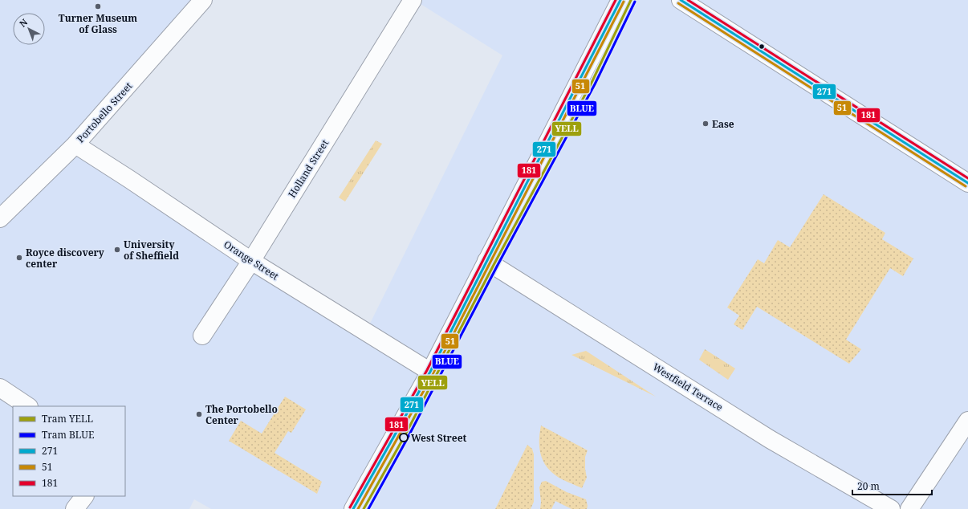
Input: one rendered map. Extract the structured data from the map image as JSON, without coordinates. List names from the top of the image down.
{
  "streets": {
    "street": [
      "Portobello Street",
      "Holland Street",
      "Orange Street",
      "Westfield Terrace"
    ]
  },
  "crossings": [
    ["Portobello Street", "Orange Street"],
    ["Holland Street", "Orange Street"]
  ],
  "places": [
    "Turner Museum of Glass",
    "Ease",
    "University of Sheffield",
    "Royce discovery center",
    "The Portobello Center",
    "West Street"
  ],
  "lines": [
    "tram line YELL",
    "transit line 271",
    "transit line 181",
    "tram line BLUE",
    "transit line 51"
  ],
  "legend": [
    "Tram YELL",
    "Tram BLUE",
    "271",
    "51",
    "181"
  ],
  "scale_bar": "20 m",
  "north": "top left"
}
